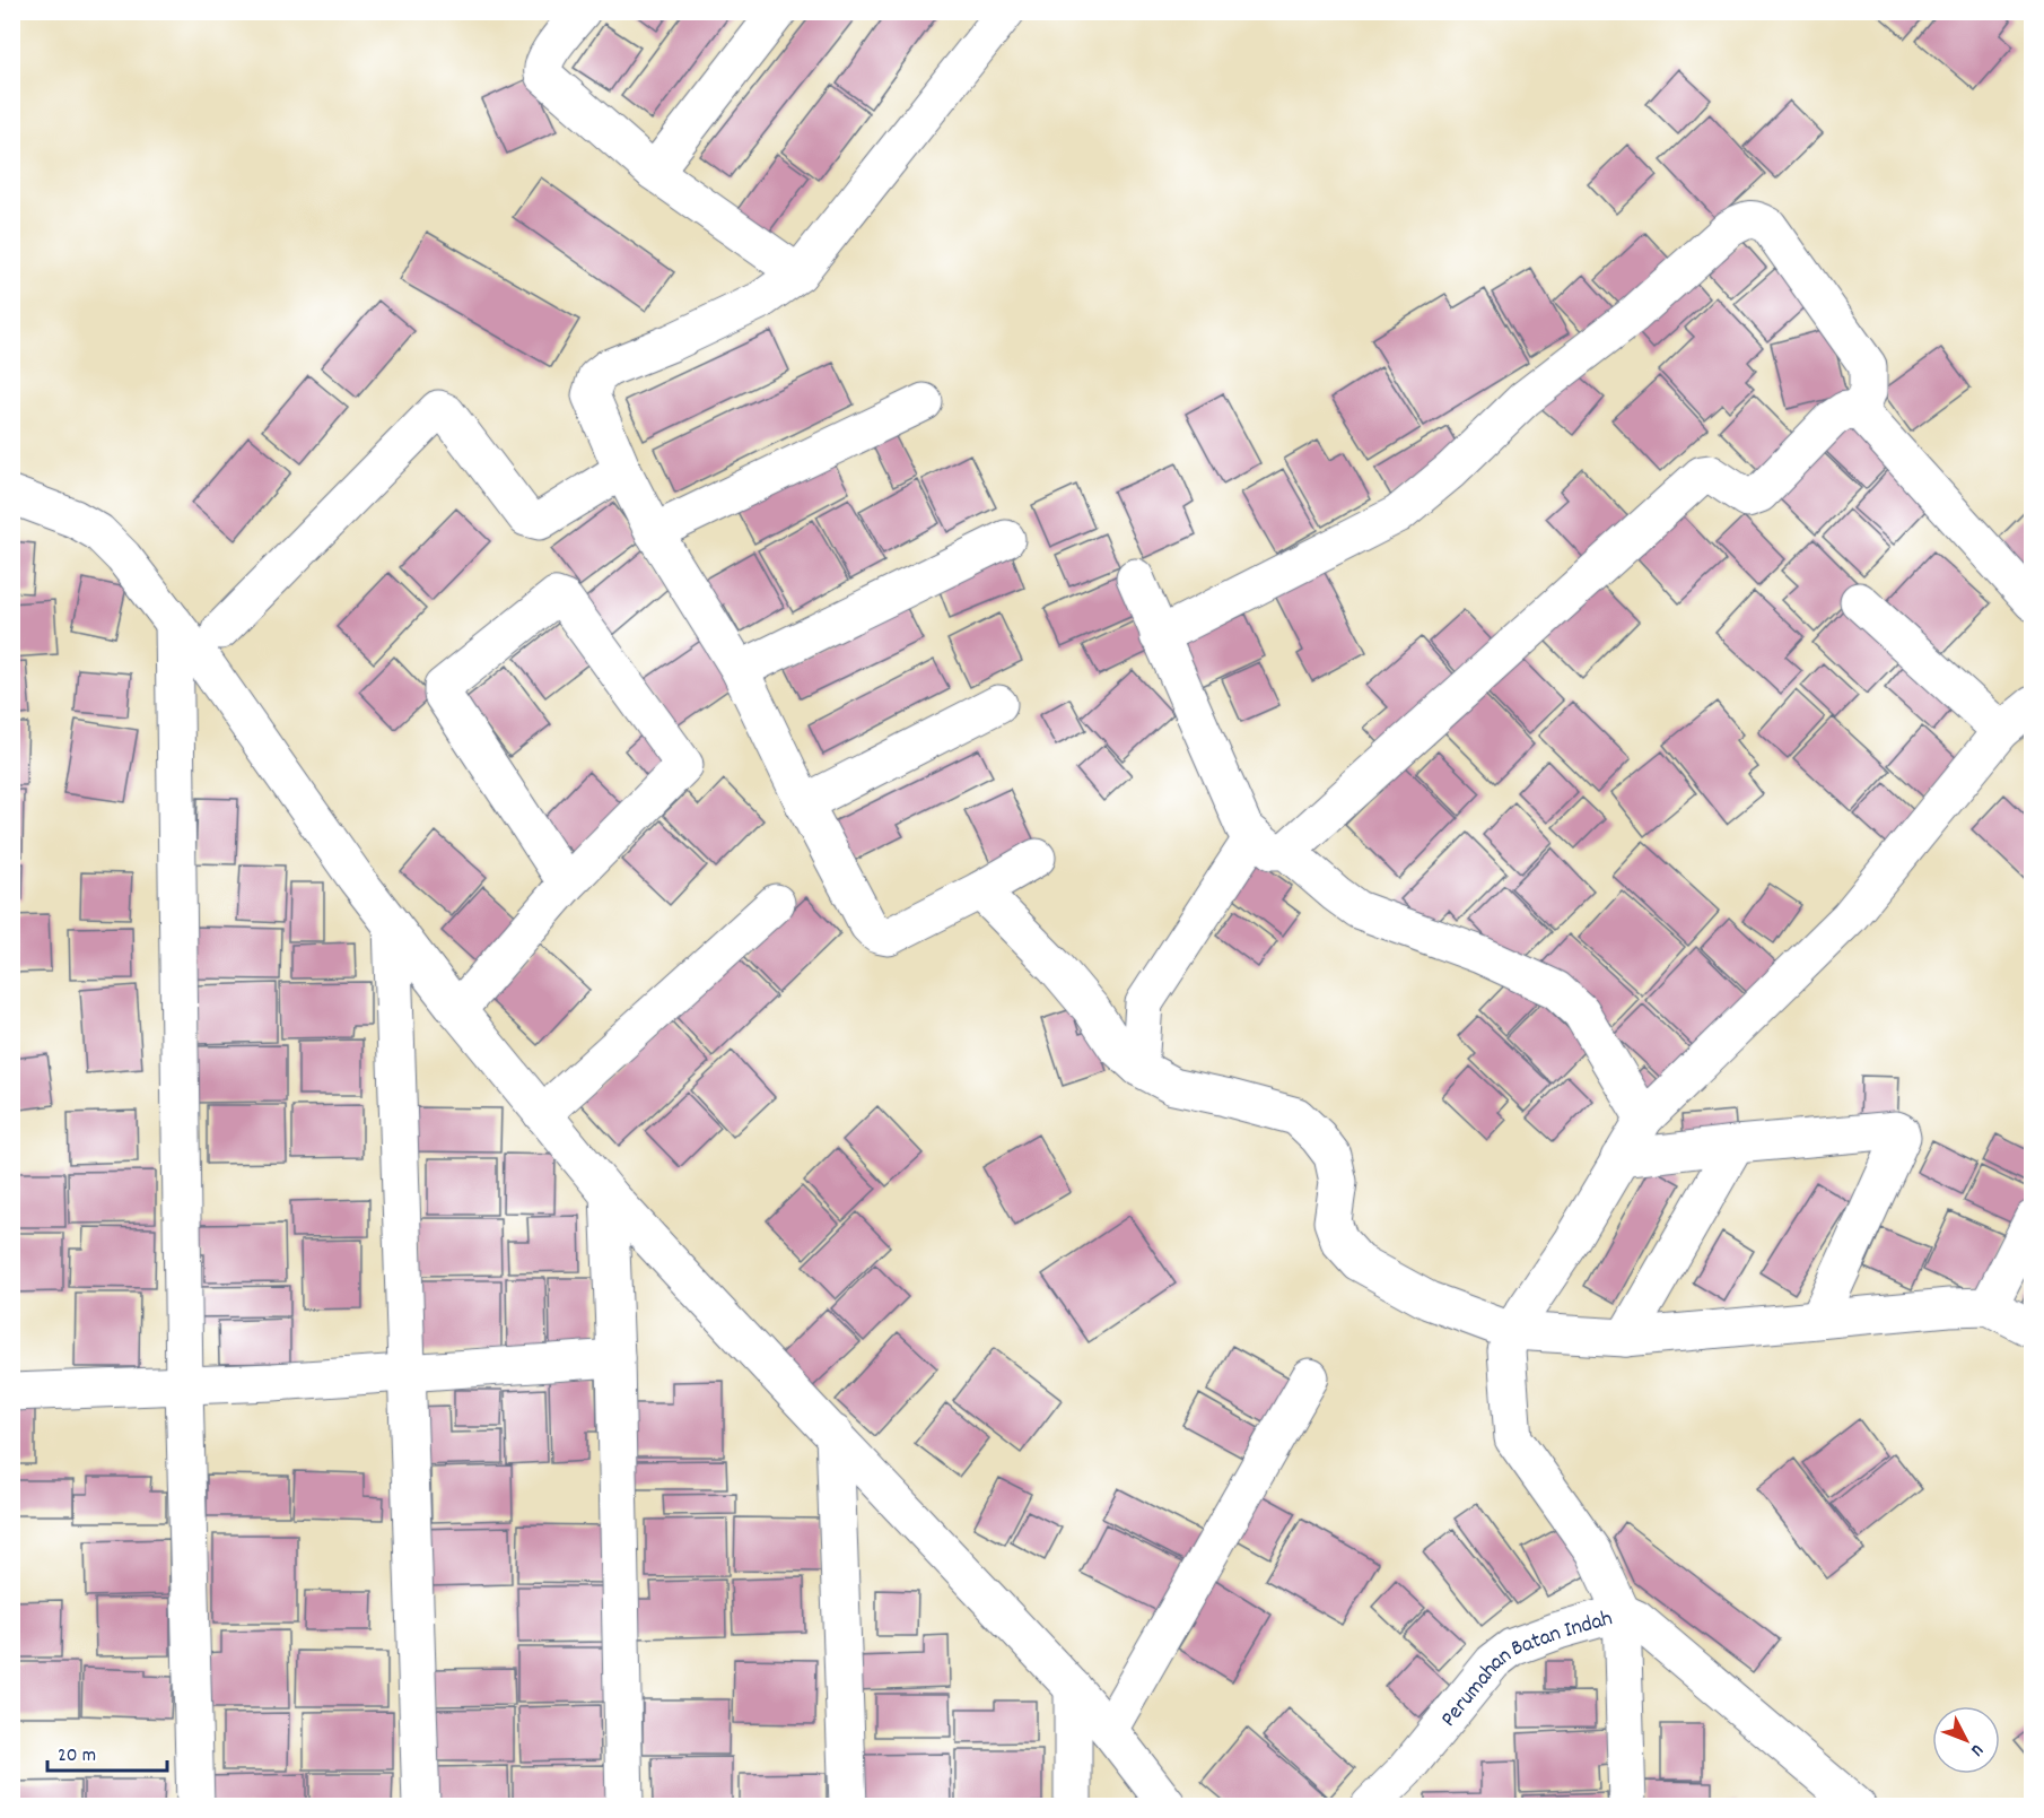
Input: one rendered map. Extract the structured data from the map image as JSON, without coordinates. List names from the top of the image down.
{
  "streets": {
    "street": ["Perumahan Batan Indah"]
  },
  "scale_bar": "20 m",
  "north": "bottom right"
}
